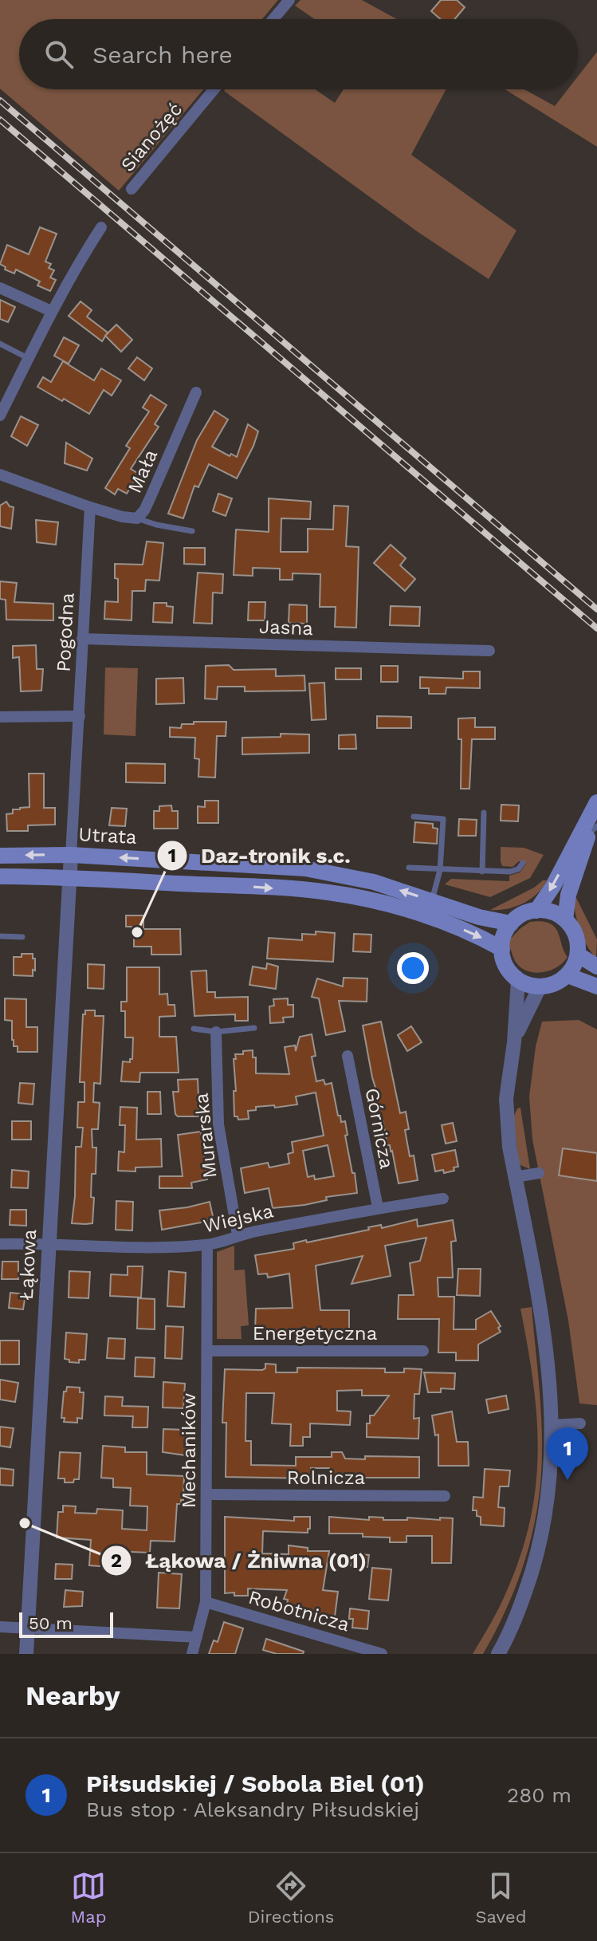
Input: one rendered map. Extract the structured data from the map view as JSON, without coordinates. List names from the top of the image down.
{
  "streets": {
    "main road": ["Utrata"],
    "street": [
      "Sianożęć",
      "Mała",
      "Jasna",
      "Pogodna",
      "Górnicza",
      "Murarska",
      "Wiejska",
      "Łąkowa",
      "Energetyczna",
      "Mechaników",
      "Rolnicza",
      "Robotnicza"
    ]
  },
  "crossings": [
    ["Mała", "Pogodna"],
    ["Jasna", "Pogodna"],
    ["Pogodna", "Utrata"],
    ["Pogodna", "Łąkowa"],
    ["Utrata", "Łąkowa"],
    ["Górnicza", "Wiejska"],
    ["Murarska", "Wiejska"],
    ["Wiejska", "Łąkowa"],
    ["Wiejska", "Mechaników"],
    ["Energetyczna", "Mechaników"],
    ["Mechaników", "Rolnicza"],
    ["Mechaników", "Robotnicza"]
  ],
  "places": ["Daz-tronik s.c.", "Łąkowa / Żniwna (01)"],
  "scale_bar": "50 m",
  "page": {
    "search": "Search here",
    "pins": "1",
    "scale": "50 m",
    "heading": "Nearby",
    "list": [
      {
        "mark": "1",
        "name": "Piłsudskiej / Sobola Biel (01)",
        "note": "Bus stop · Aleksandry Piłsudskiej",
        "value": "280 m"
      }
    ],
    "nav": ["Map", "Directions", "Saved"]
  }
}
